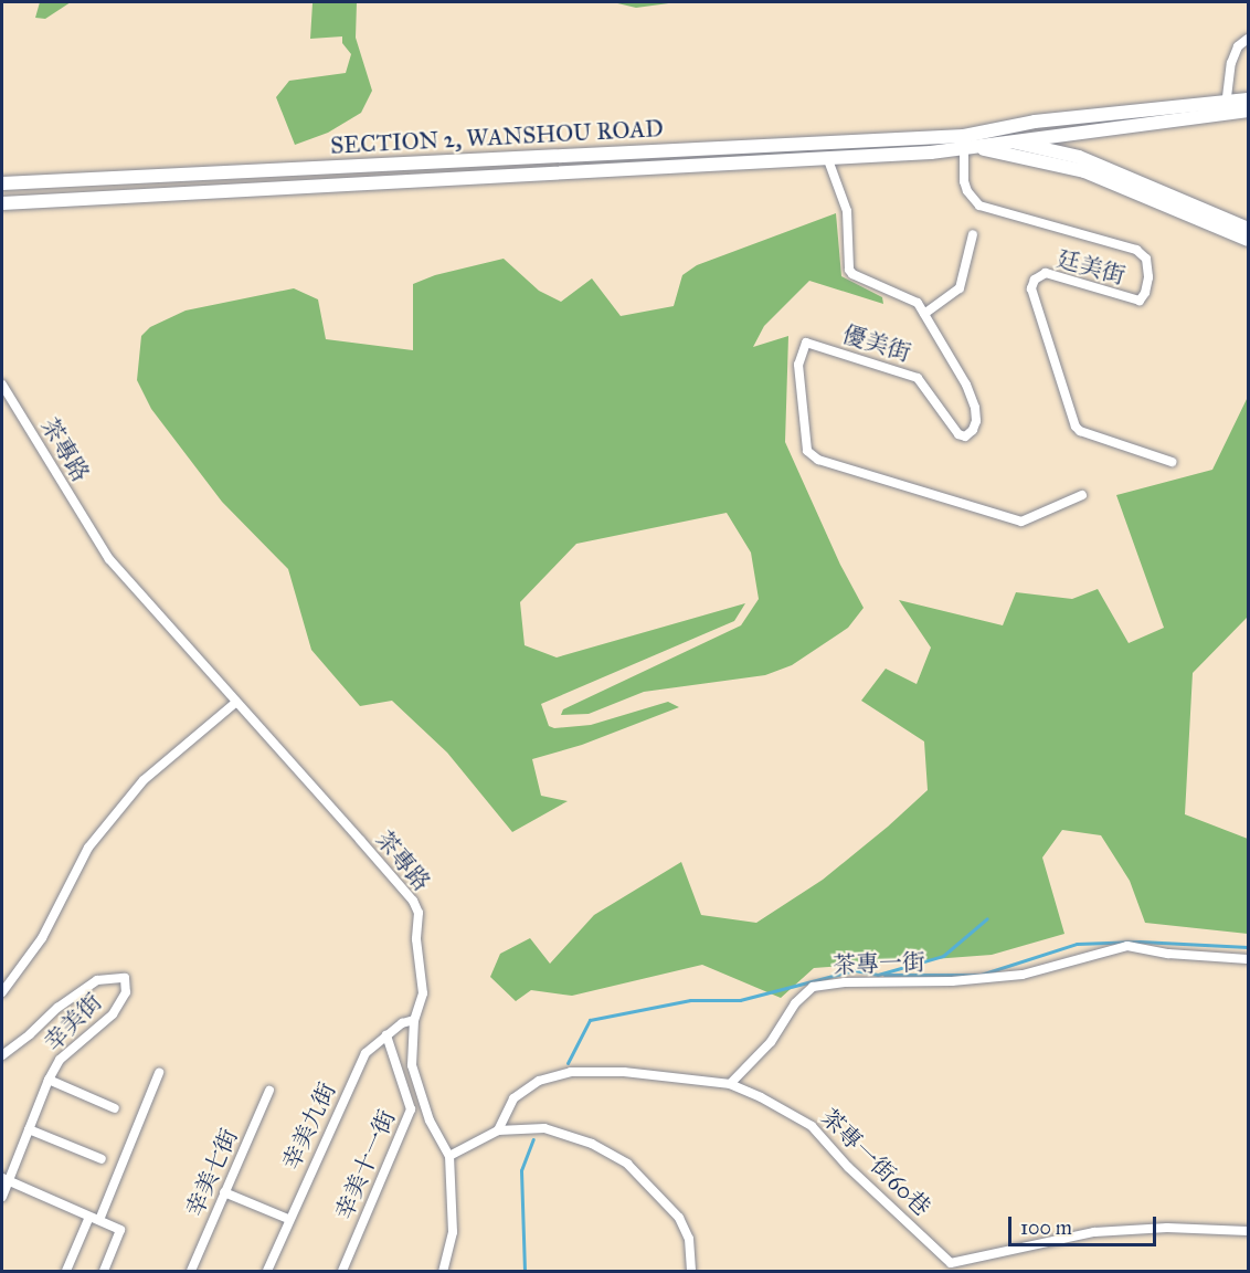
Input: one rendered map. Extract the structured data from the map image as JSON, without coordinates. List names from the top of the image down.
{
  "streets": {
    "main road": ["SECTION 2, WANSHOU ROAD"],
    "street": [
      "廷美街",
      "優美街",
      "茶專路",
      "茶專一街",
      "幸美街",
      "幸美九街",
      "茶專一街60巷",
      "幸美十一街",
      "幸美七街"
    ]
  },
  "crossings": [
    ["SECTION 2, WANSHOU ROAD", "廷美街"],
    ["SECTION 2, WANSHOU ROAD", "優美街"],
    ["茶專路", "幸美九街"],
    ["茶專一街", "茶專一街60巷"],
    ["幸美九街", "幸美十一街"]
  ],
  "scale_bar": "100 m"
}
